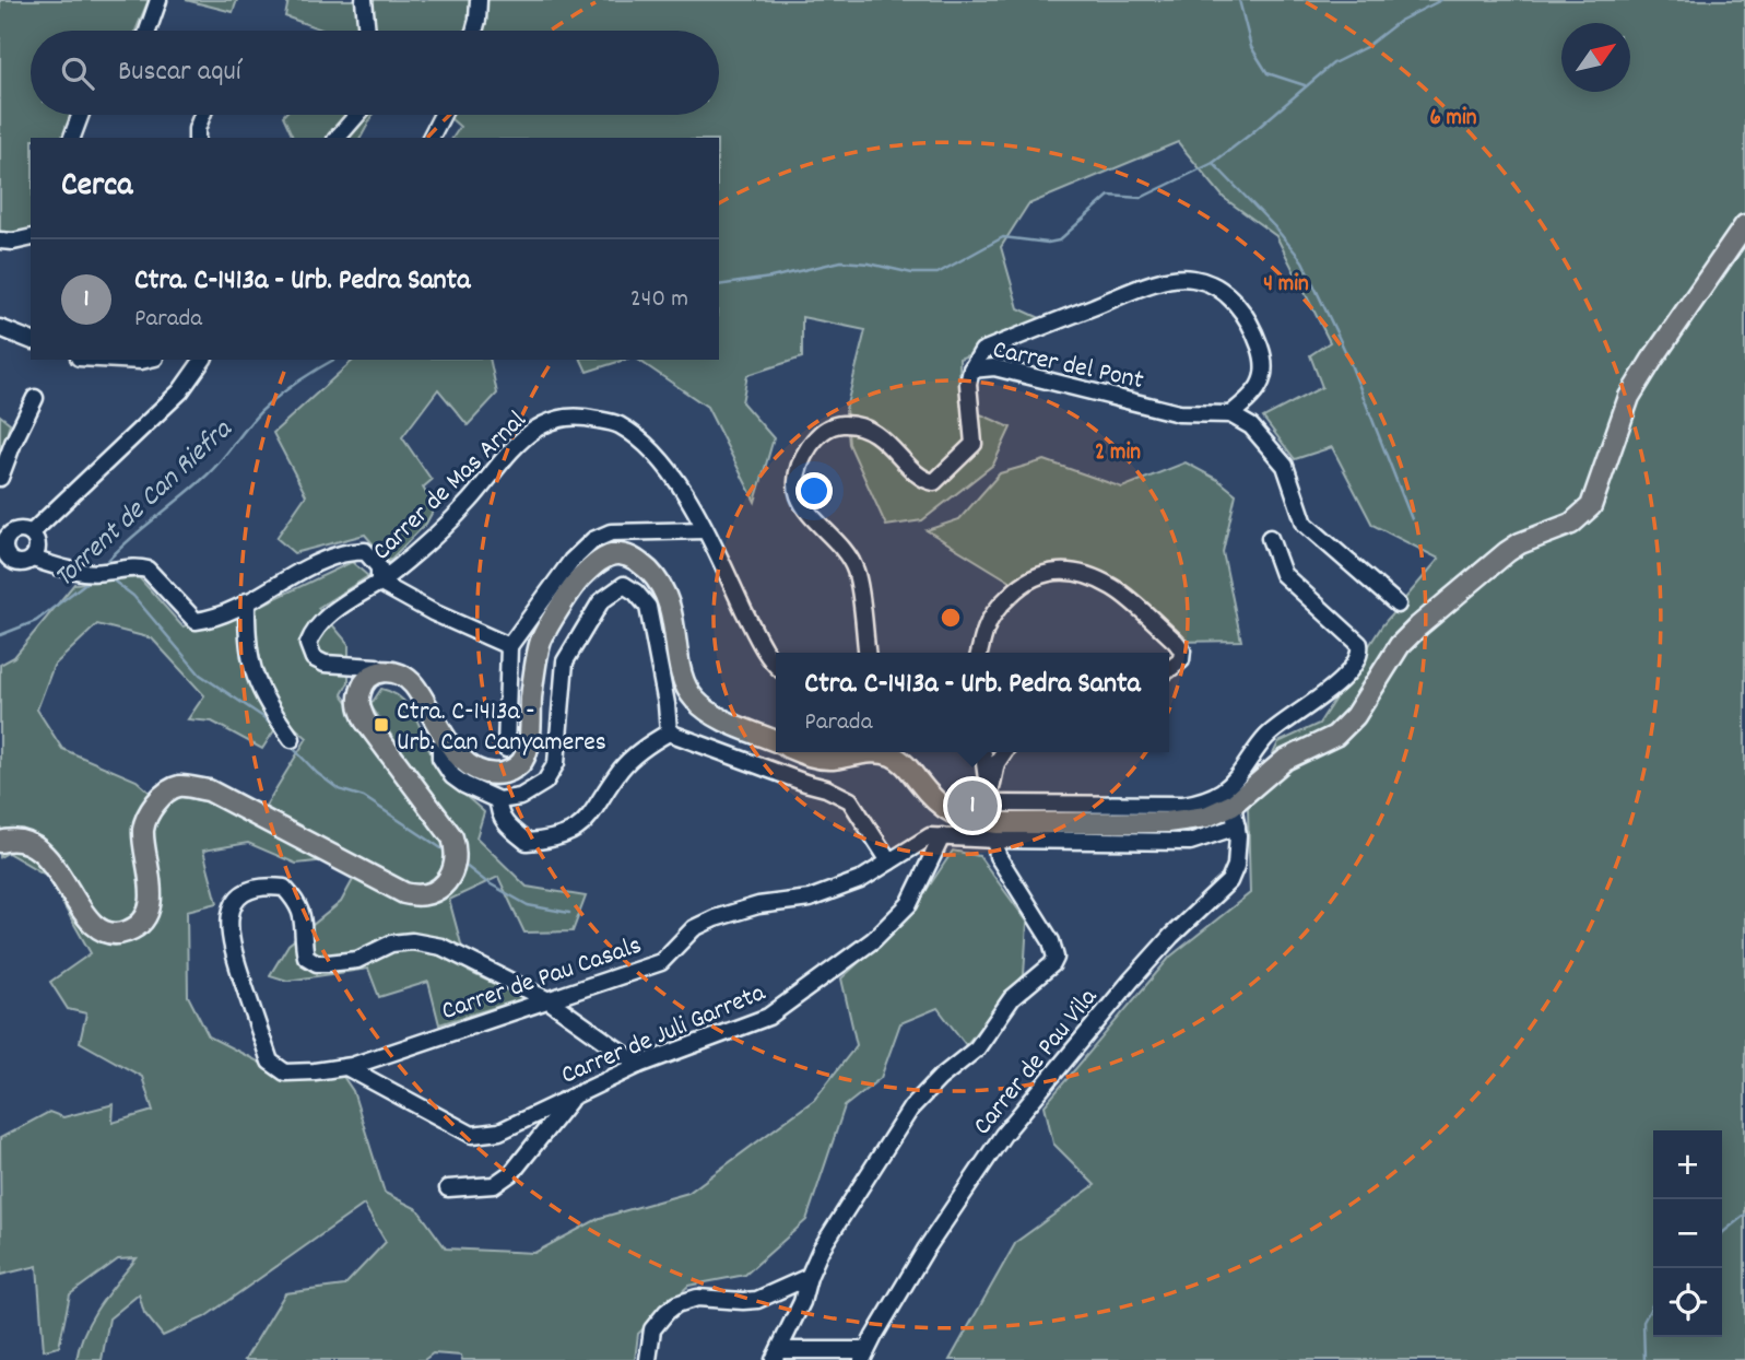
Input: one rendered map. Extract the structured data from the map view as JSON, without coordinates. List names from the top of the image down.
{
  "streets": {
    "street": [
      "Carrer del Pont",
      "Carrer de Mas Arnal",
      "Carrer de Pau Casals",
      "Carrer de Juli Garreta",
      "Carrer de Pau Vila"
    ]
  },
  "crossings": [
    ["Carrer de Pau Casals", "Carrer de Juli Garreta"]
  ],
  "water": ["Torrent de Can Riefra"],
  "places": {
    "transit": ["Ctra. C-1413a - Urb. Can Canyameres"]
  },
  "north": "top right",
  "page": {
    "search": "Buscar aquí",
    "heading": "Cerca",
    "list": [
      {
        "mark": "1",
        "name": "Ctra. C-1413a - Urb. Pedra Santa",
        "note": "Parada",
        "value": "240 m"
      }
    ],
    "popup": ["Ctra. C-1413a - Urb. Pedra Santa", "Parada"],
    "pins": "1",
    "map_buttons": ["+", "−"]
  },
  "rings": ["6 min", "4 min", "2 min"]
}
